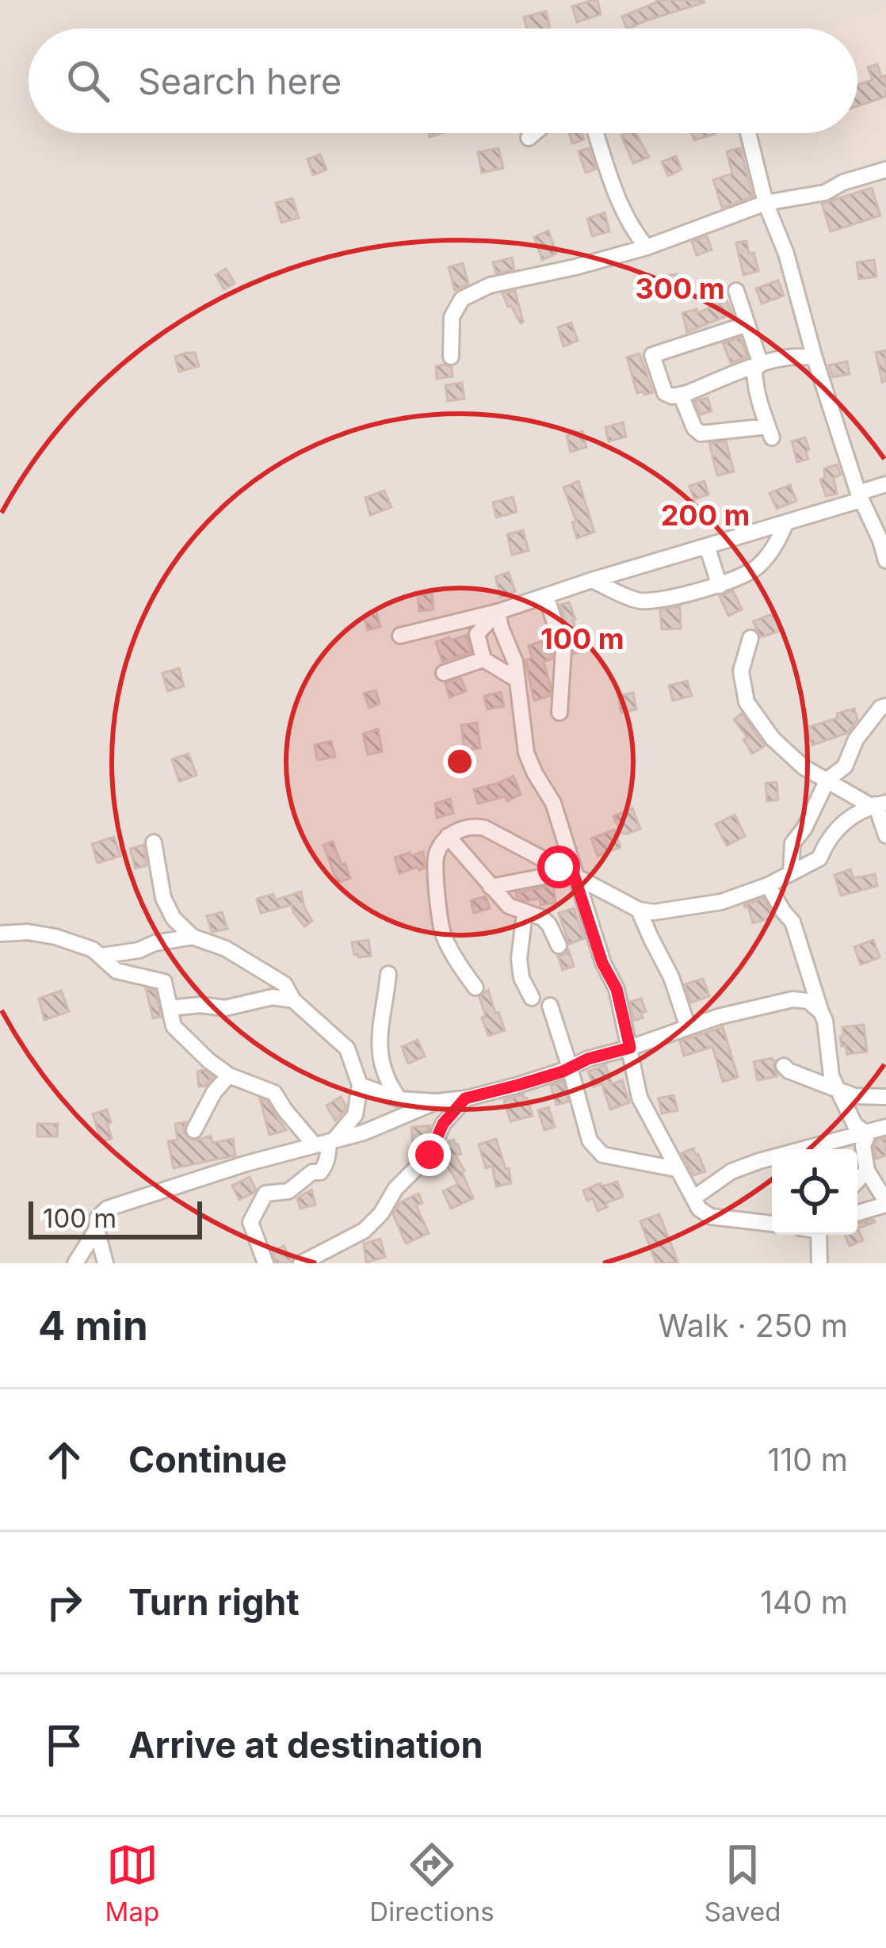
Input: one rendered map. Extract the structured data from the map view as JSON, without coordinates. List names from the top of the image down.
{
  "scale_bar": "100 m",
  "page": {
    "search": "Search here",
    "scale": "100 m",
    "heading": ["4 min", "Walk · 250 m"],
    "list": [
      ["Continue", "110 m"],
      ["Turn right", "140 m"],
      "Arrive at destination"
    ],
    "nav": ["Map", "Directions", "Saved"]
  },
  "rings": ["300 m", "200 m", "100 m"]
}
